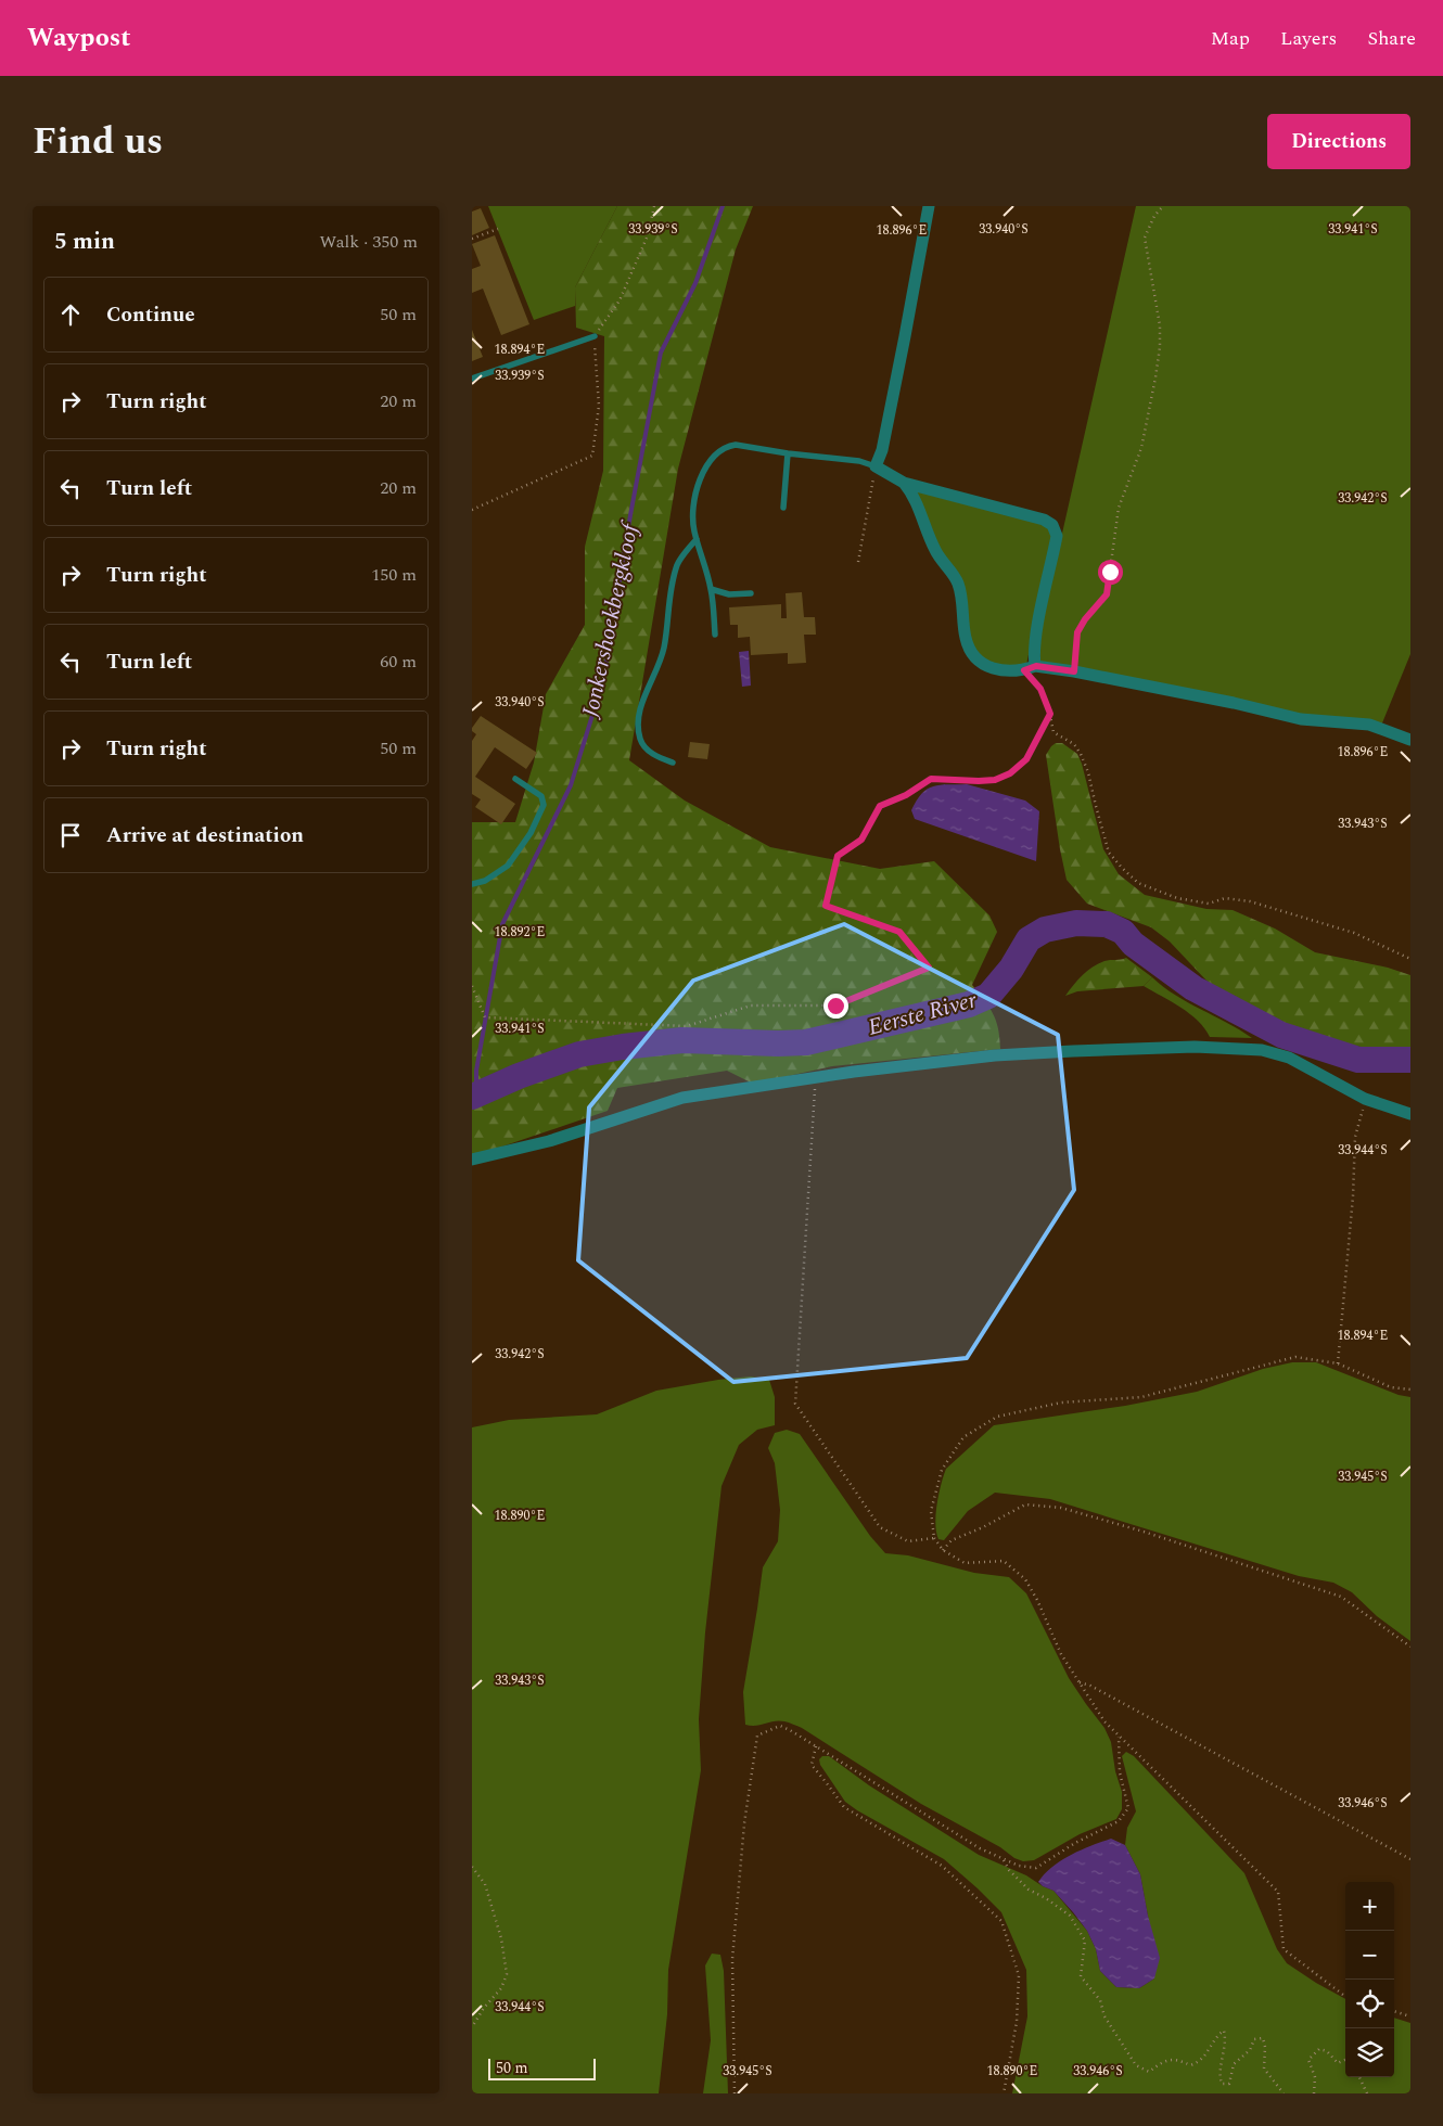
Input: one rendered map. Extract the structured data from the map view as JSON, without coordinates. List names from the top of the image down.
{
  "water": ["Jonkershoekbergkloof", "Eerste River"],
  "scale_bar": "50 m",
  "page": {
    "header": "Waypost",
    "nav": ["Map", "Layers", "Share"],
    "title": "Find us",
    "buttons": "Directions",
    "heading": ["5 min", "Walk · 350 m"],
    "list": [
      ["Continue", "50 m"],
      ["Turn right", "20 m"],
      ["Turn left", "20 m"],
      ["Turn right", "150 m"],
      ["Turn left", "60 m"],
      ["Turn right", "50 m"],
      "Arrive at destination"
    ],
    "map_buttons": ["+", "−"],
    "scale": "50 m"
  },
  "coordinates": [
    "33.939°S",
    "33.940°S",
    "33.941°S",
    "18.896°E",
    "18.894°E",
    "33.942°S",
    "33.943°S",
    "18.892°E",
    "33.944°S",
    "33.945°S",
    "18.890°E",
    "33.946°S"
  ]
}
